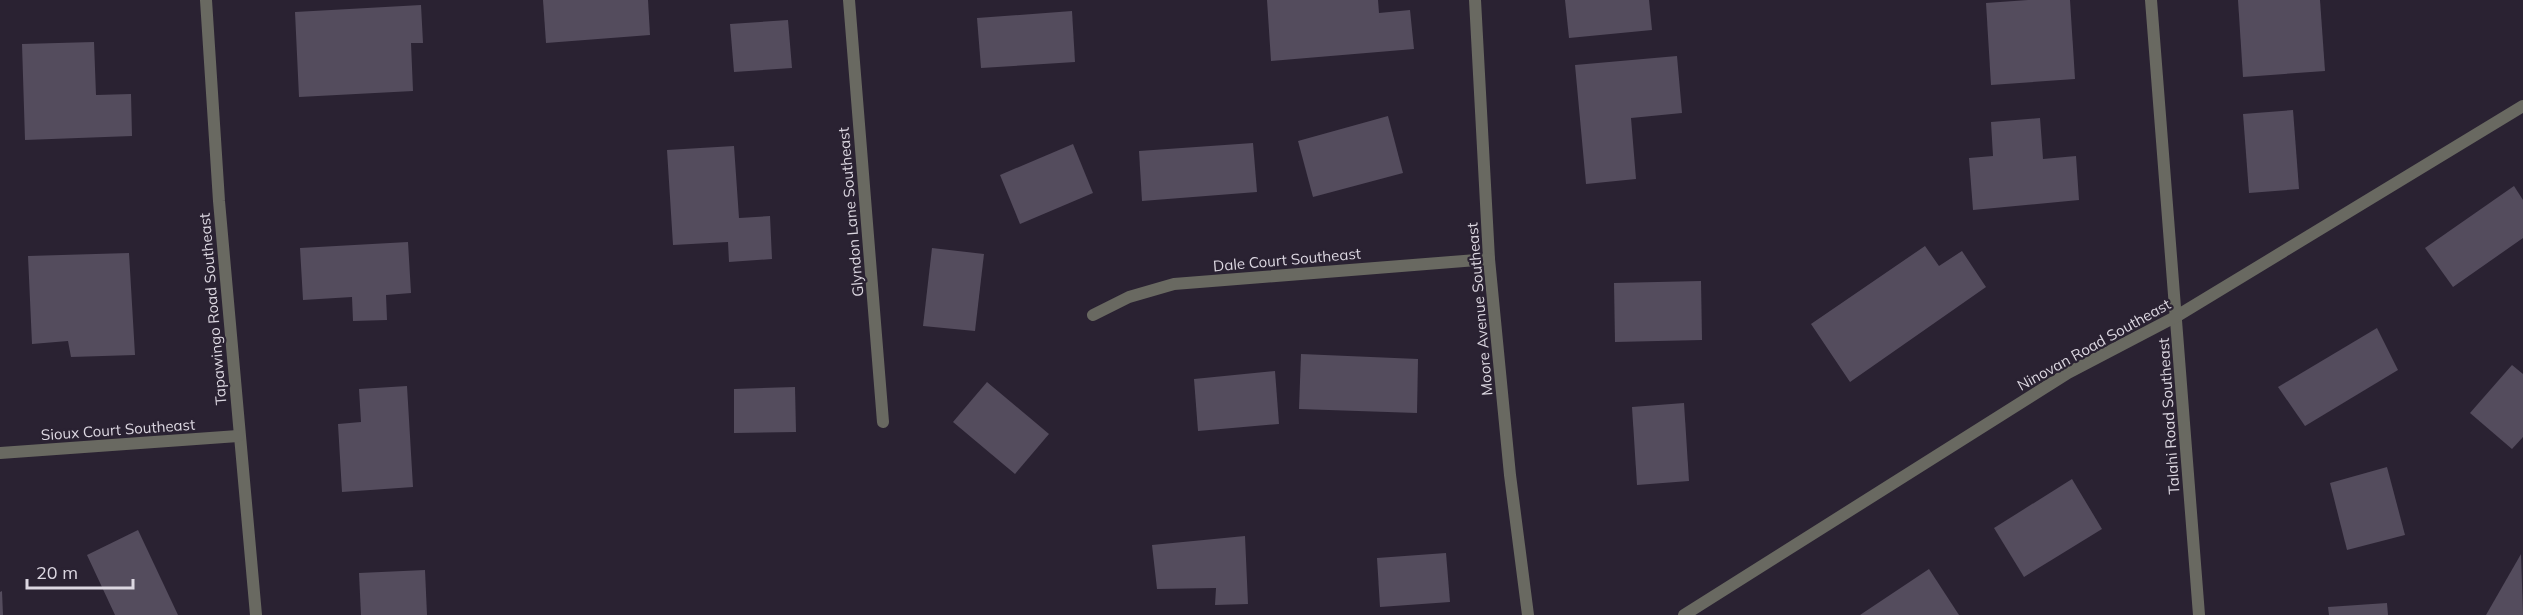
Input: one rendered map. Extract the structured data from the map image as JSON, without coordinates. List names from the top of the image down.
{
  "streets": {
    "street": [
      "Glyndon Lane Southeast",
      "Dale Court Southeast",
      "Tapawingo Road Southeast",
      "Moore Avenue Southeast",
      "Ninovan Road Southeast",
      "Talahi Road Southeast",
      "Sioux Court Southeast"
    ]
  },
  "crossings": [
    ["Dale Court Southeast", "Moore Avenue Southeast"],
    ["Tapawingo Road Southeast", "Sioux Court Southeast"],
    ["Ninovan Road Southeast", "Talahi Road Southeast"]
  ],
  "scale_bar": "20 m"
}
